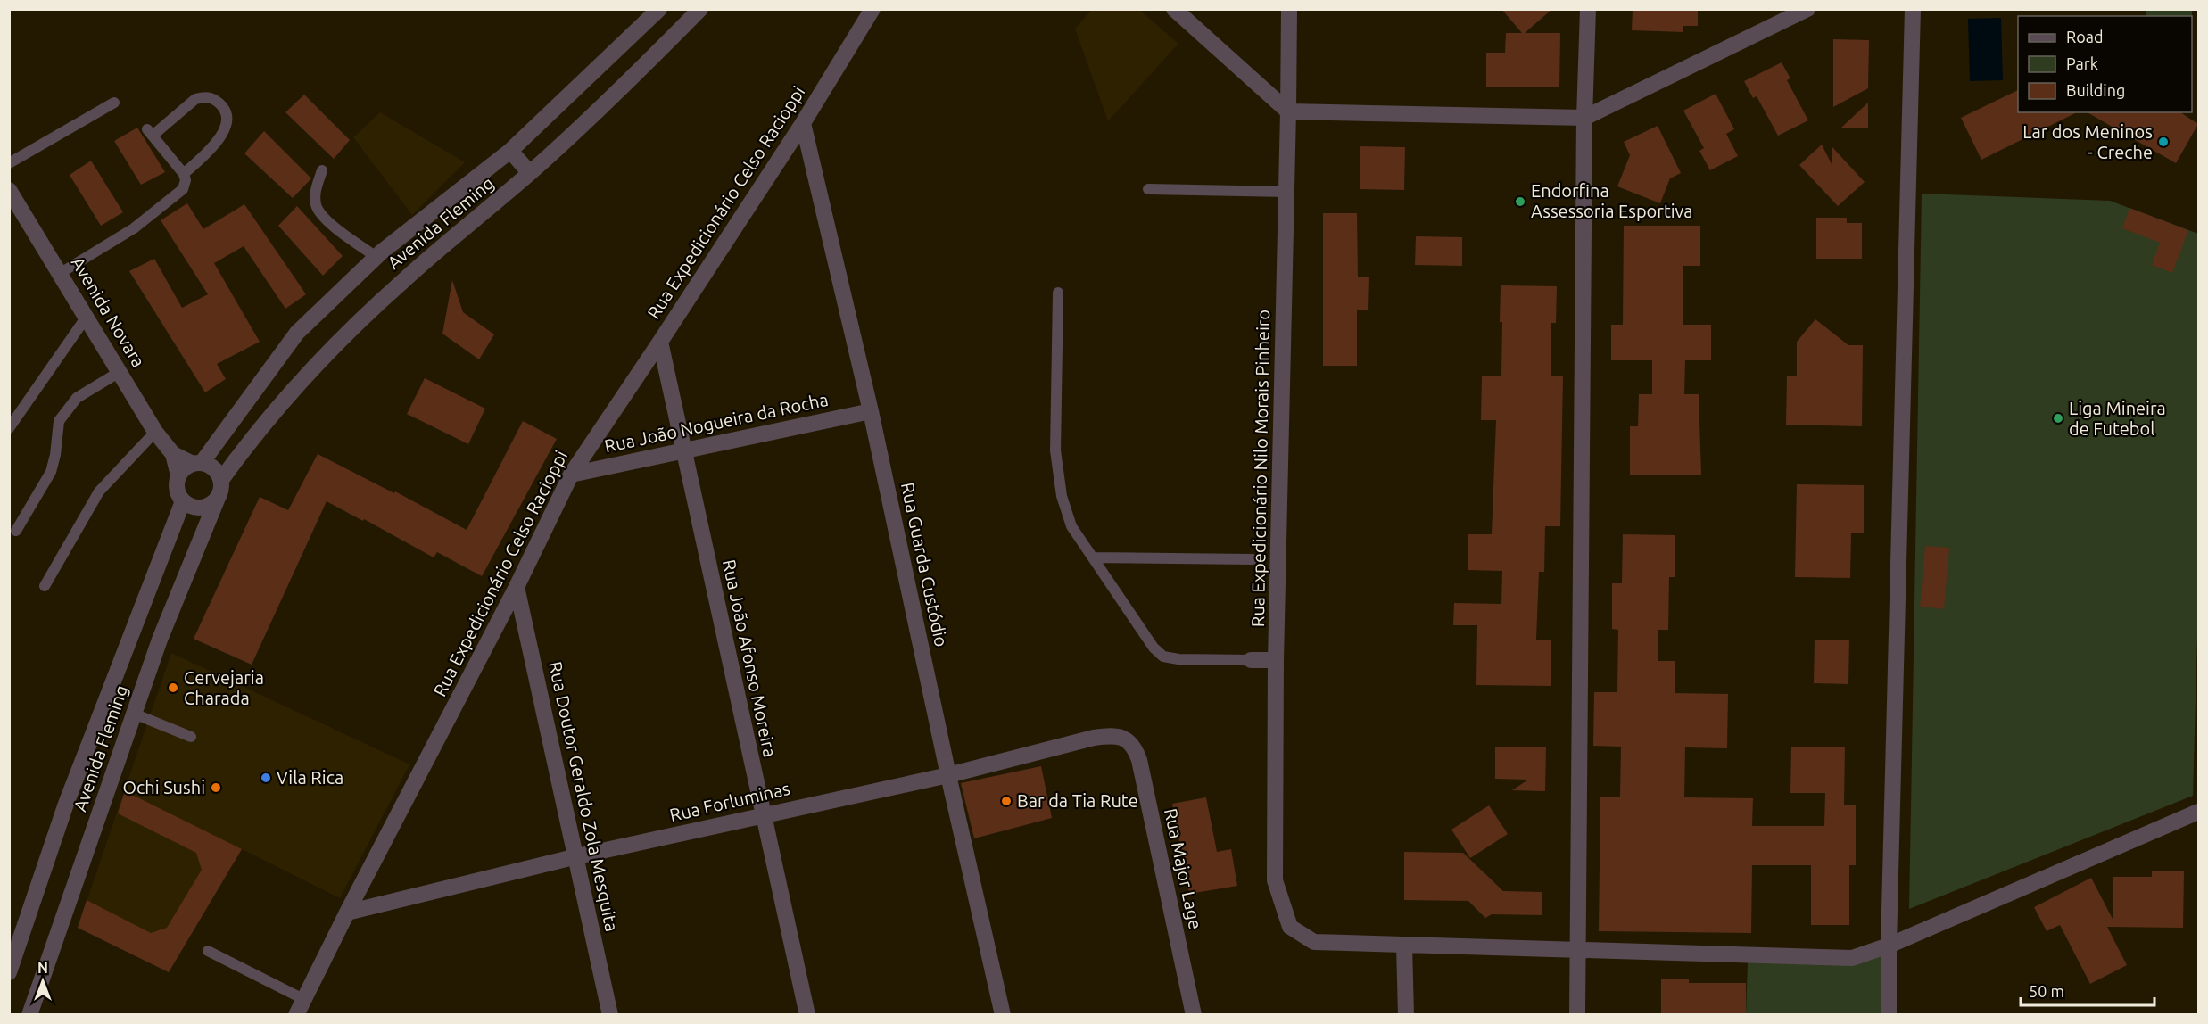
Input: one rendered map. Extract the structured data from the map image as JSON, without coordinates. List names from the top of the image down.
{
  "streets": {
    "street": [
      "Rua Expedicionário Celso Racioppi",
      "Avenida Fleming",
      "Avenida Novara",
      "Rua João Nogueira da Rocha",
      "Rua Expedicionário Nilo Morais Pinheiro",
      "Rua Guarda Custódio",
      "Rua João Afonso Moreira",
      "Rua Doutor Geraldo Zola Mesquita",
      "Rua Forluminas",
      "Rua Major Lage"
    ]
  },
  "crossings": [
    ["Rua Expedicionário Celso Racioppi", "Rua João Nogueira da Rocha"],
    ["Rua Expedicionário Celso Racioppi", "Rua Guarda Custódio"],
    ["Rua Expedicionário Celso Racioppi", "Rua João Afonso Moreira"],
    ["Rua Expedicionário Celso Racioppi", "Rua Doutor Geraldo Zola Mesquita"],
    ["Rua Expedicionário Celso Racioppi", "Rua Forluminas"],
    ["Avenida Fleming", "Avenida Novara"],
    ["Rua João Nogueira da Rocha", "Rua Guarda Custódio"],
    ["Rua João Nogueira da Rocha", "Rua João Afonso Moreira"],
    ["Rua Guarda Custódio", "Rua Forluminas"],
    ["Rua João Afonso Moreira", "Rua Forluminas"],
    ["Rua Doutor Geraldo Zola Mesquita", "Rua Forluminas"],
    ["Rua Forluminas", "Rua Major Lage"]
  ],
  "places": [
    "Lar dos Meninos - Creche",
    "Endorfina Assessoria Esportiva",
    "Liga Mineira de Futebol",
    "Cervejaria Charada",
    "Vila Rica",
    "Ochi Sushi",
    "Bar da Tia Rute"
  ],
  "legend": ["Road", "Park", "Building"],
  "scale_bar": "50 m",
  "north": "top"
}
